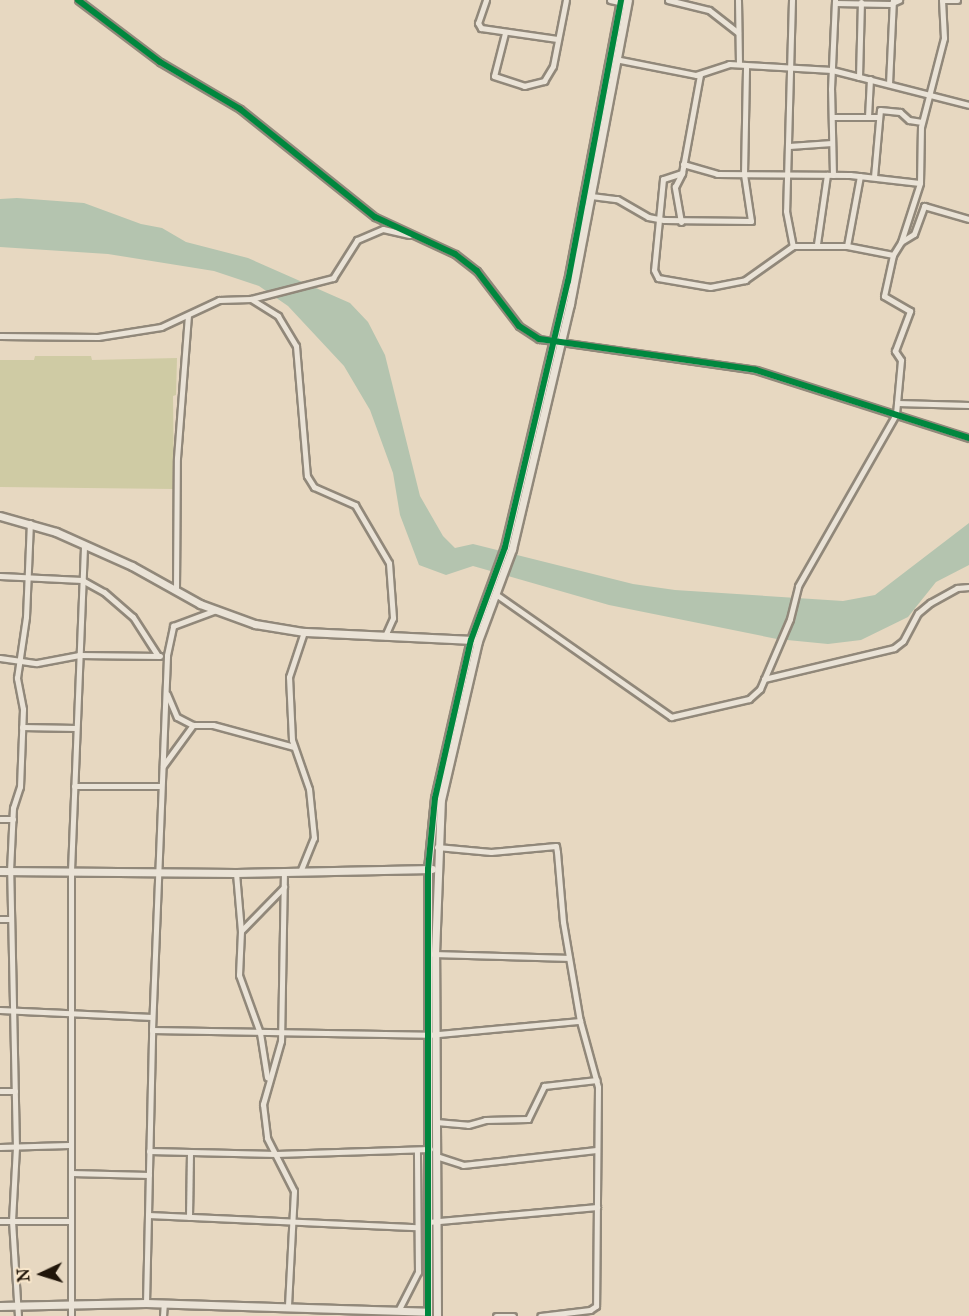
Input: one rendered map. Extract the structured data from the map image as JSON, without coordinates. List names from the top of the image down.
{
  "north": "left"
}
